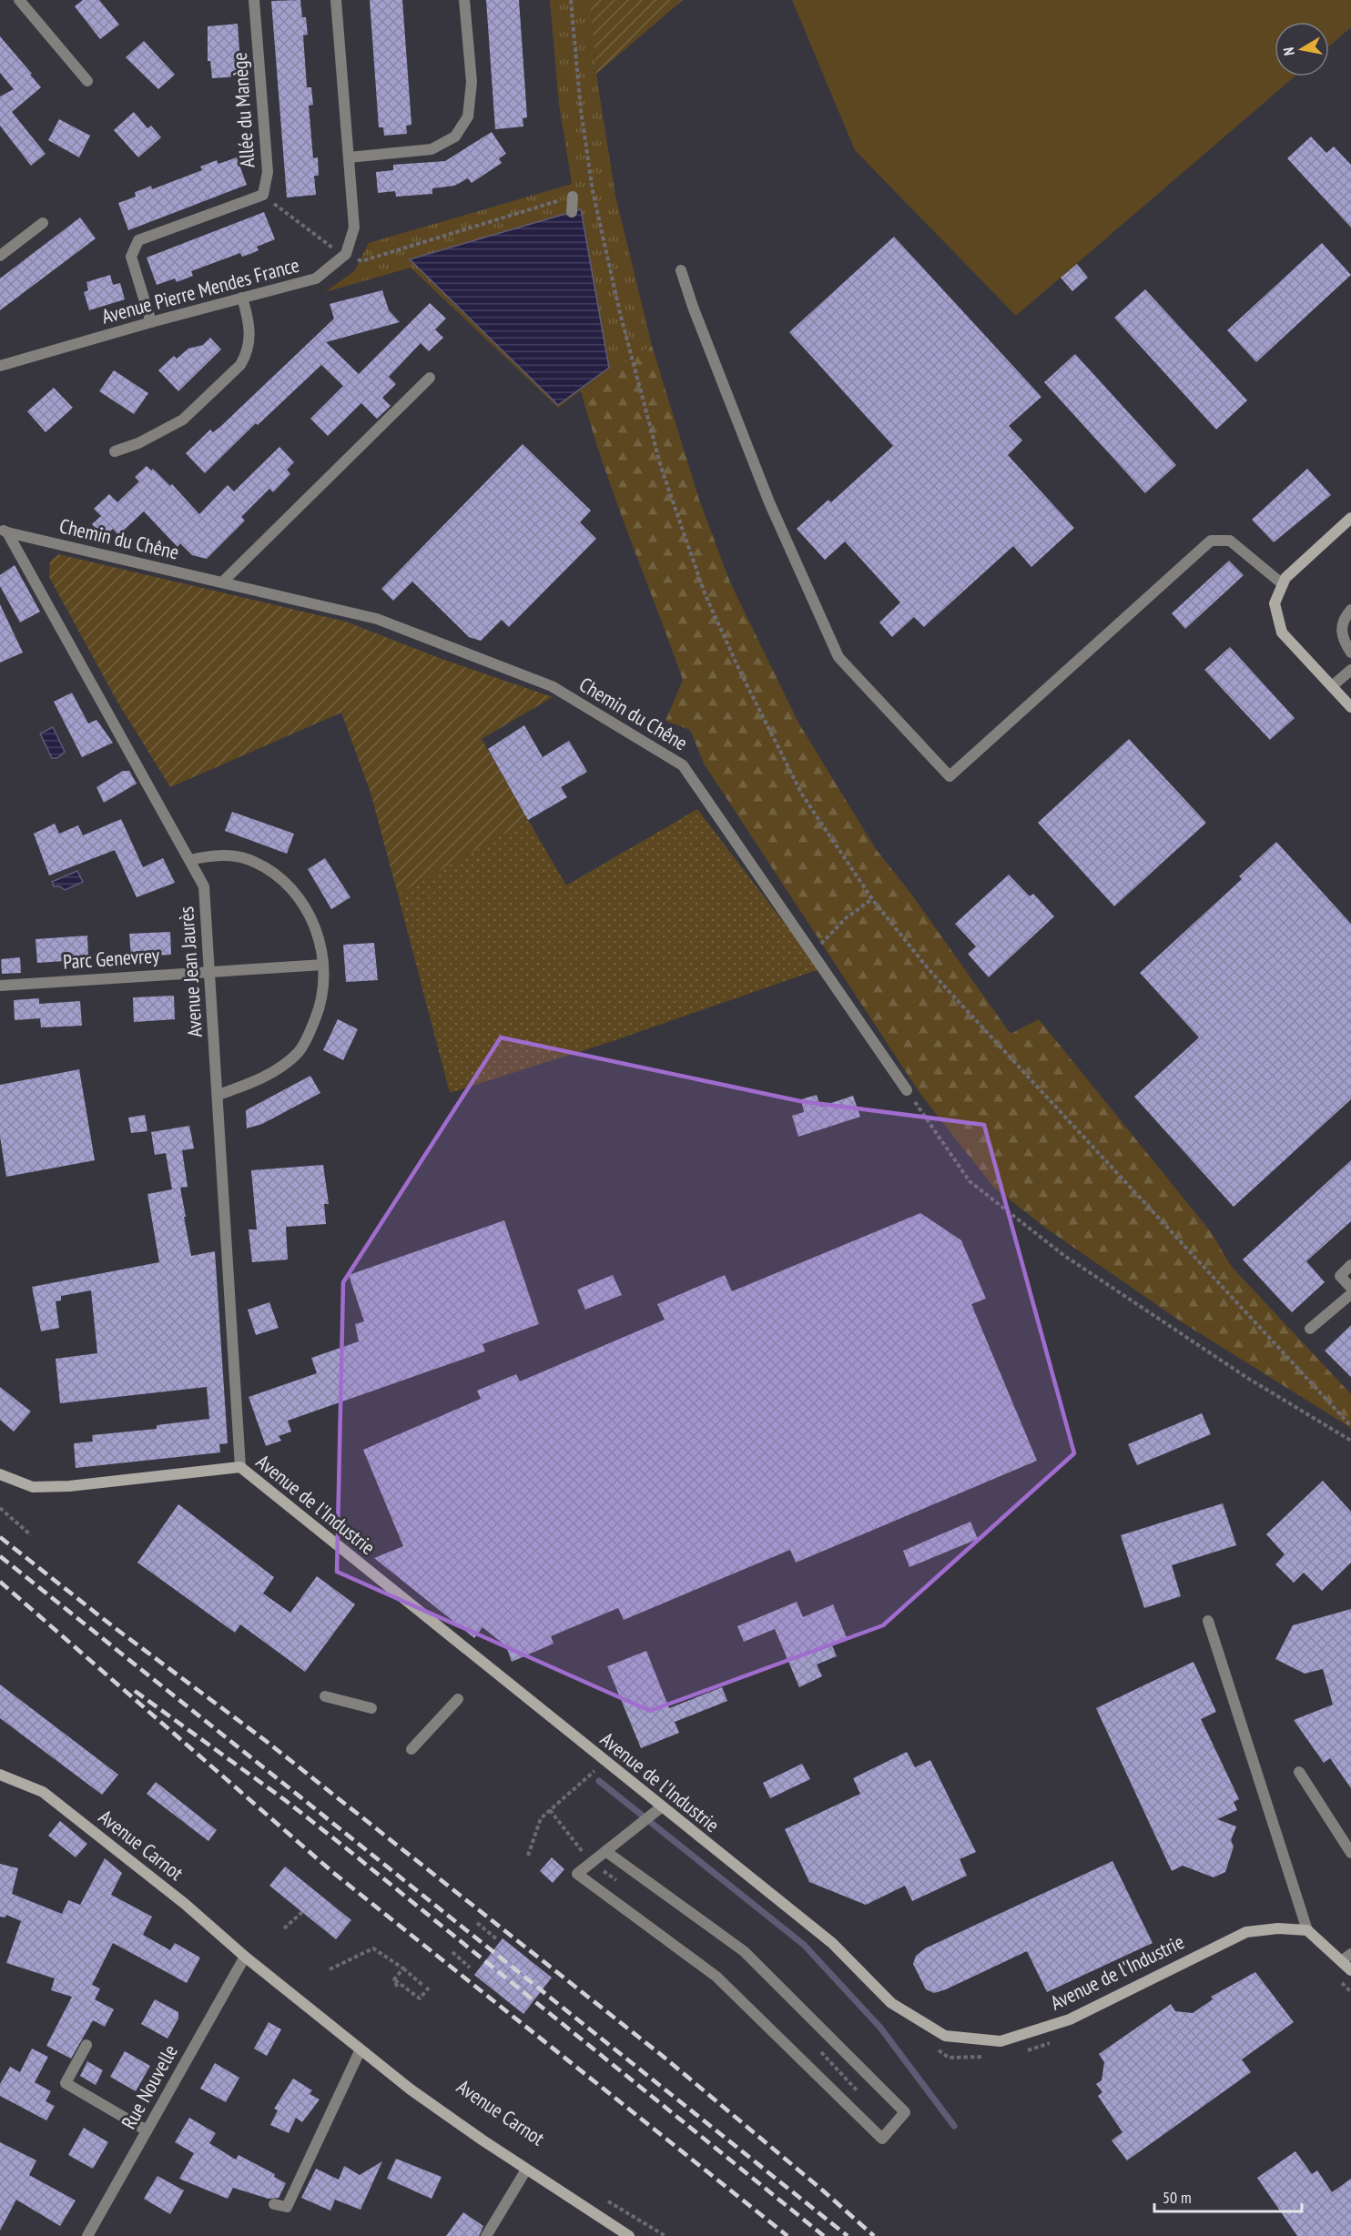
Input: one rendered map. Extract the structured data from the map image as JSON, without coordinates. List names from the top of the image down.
{
  "streets": {
    "street": [
      "Allée du Manège",
      "Avenue Pierre Mendes France",
      "Chemin du Chêne",
      "Parc Genevrey",
      "Avenue Jean Jaurès",
      "Avenue de l'Industrie",
      "Avenue Carnot",
      "Rue Nouvelle"
    ]
  },
  "crossings": [
    ["Allée du Manège", "Avenue Pierre Mendes France"],
    ["Chemin du Chêne", "Avenue Jean Jaurès"],
    ["Parc Genevrey", "Avenue Jean Jaurès"],
    ["Avenue Jean Jaurès", "Avenue de l'Industrie"],
    ["Avenue Carnot", "Rue Nouvelle"]
  ],
  "scale_bar": "50 m",
  "north": "left"
}
